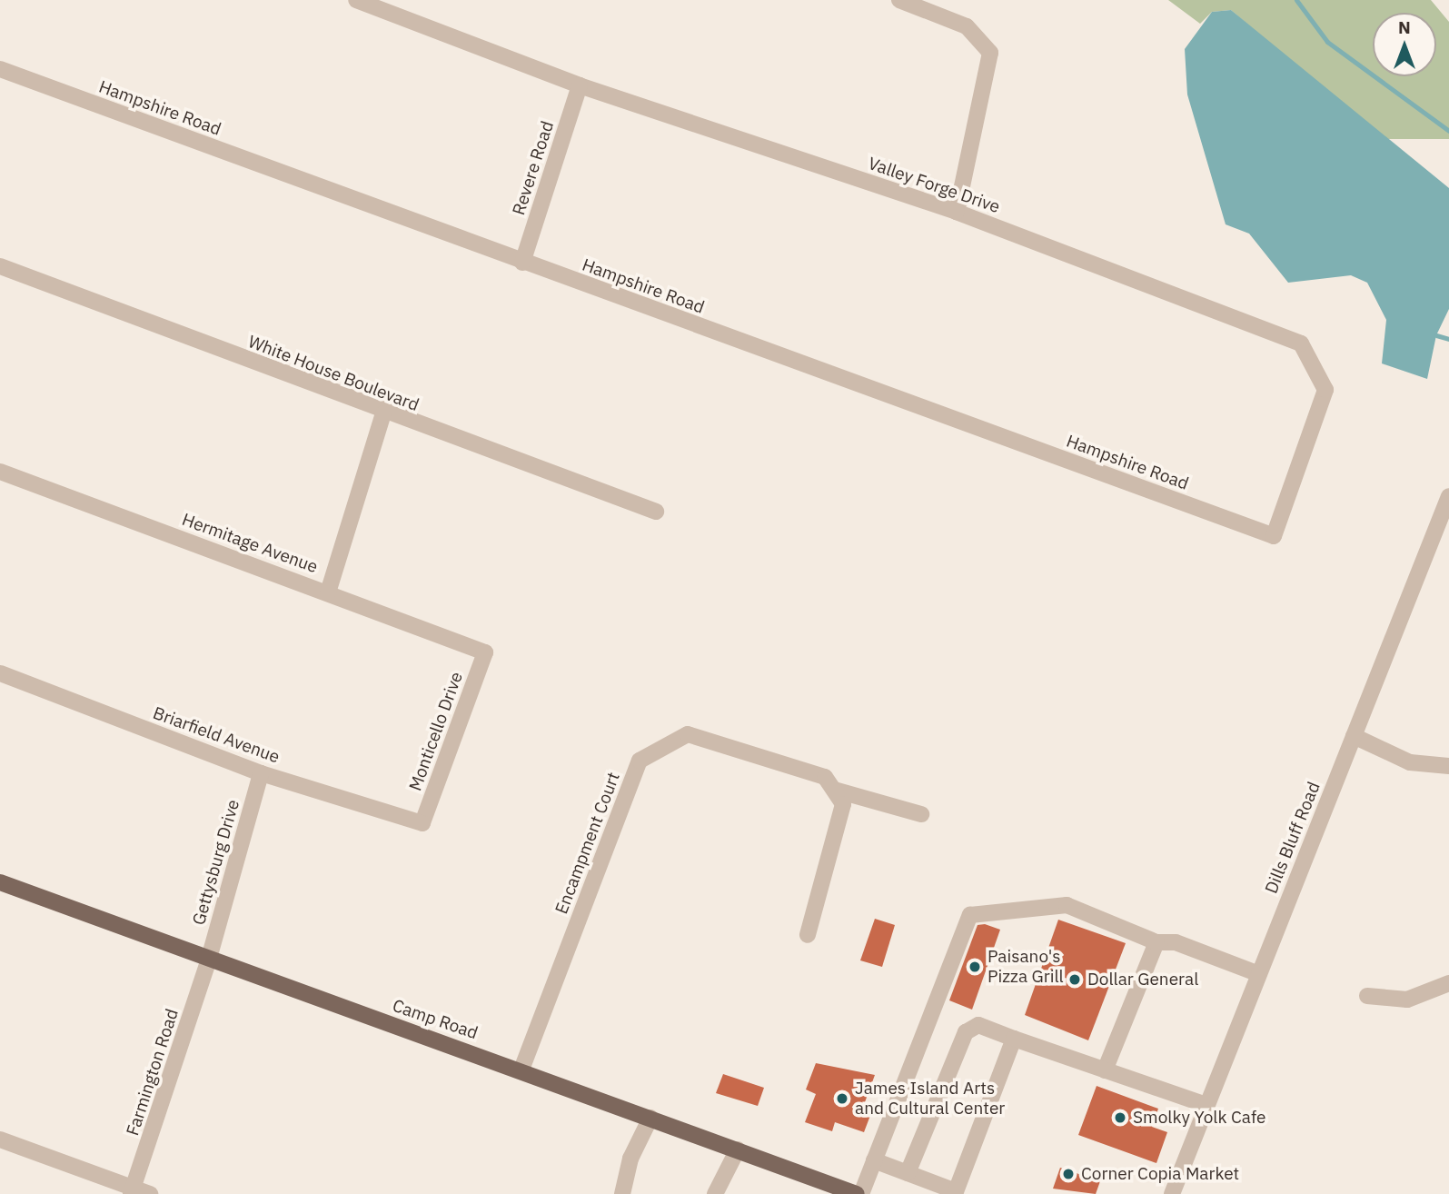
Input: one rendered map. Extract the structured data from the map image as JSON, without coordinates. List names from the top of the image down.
{
  "streets": {
    "main road": ["Camp Road"],
    "street": [
      "Hampshire Road",
      "Revere Road",
      "Valley Forge Drive",
      "White House Boulevard",
      "Hermitage Avenue",
      "Monticello Drive",
      "Briarfield Avenue",
      "Dills Bluff Road",
      "Encampment Court",
      "Gettysburg Drive",
      "Farmington Road"
    ]
  },
  "crossings": [
    ["Hampshire Road", "Revere Road"],
    ["Hampshire Road", "Valley Forge Drive"],
    ["Revere Road", "Valley Forge Drive"],
    ["Hermitage Avenue", "Monticello Drive"],
    ["Monticello Drive", "Briarfield Avenue"],
    ["Briarfield Avenue", "Gettysburg Drive"],
    ["Encampment Court", "Camp Road"],
    ["Gettysburg Drive", "Camp Road"],
    ["Gettysburg Drive", "Farmington Road"],
    ["Camp Road", "Farmington Road"]
  ],
  "places": [
    "Paisano's Pizza Grill",
    "Dollar General",
    "James Island Arts and Cultural Center",
    "Smolky Yolk Cafe",
    "Corner Copia Market"
  ],
  "north": "top"
}
